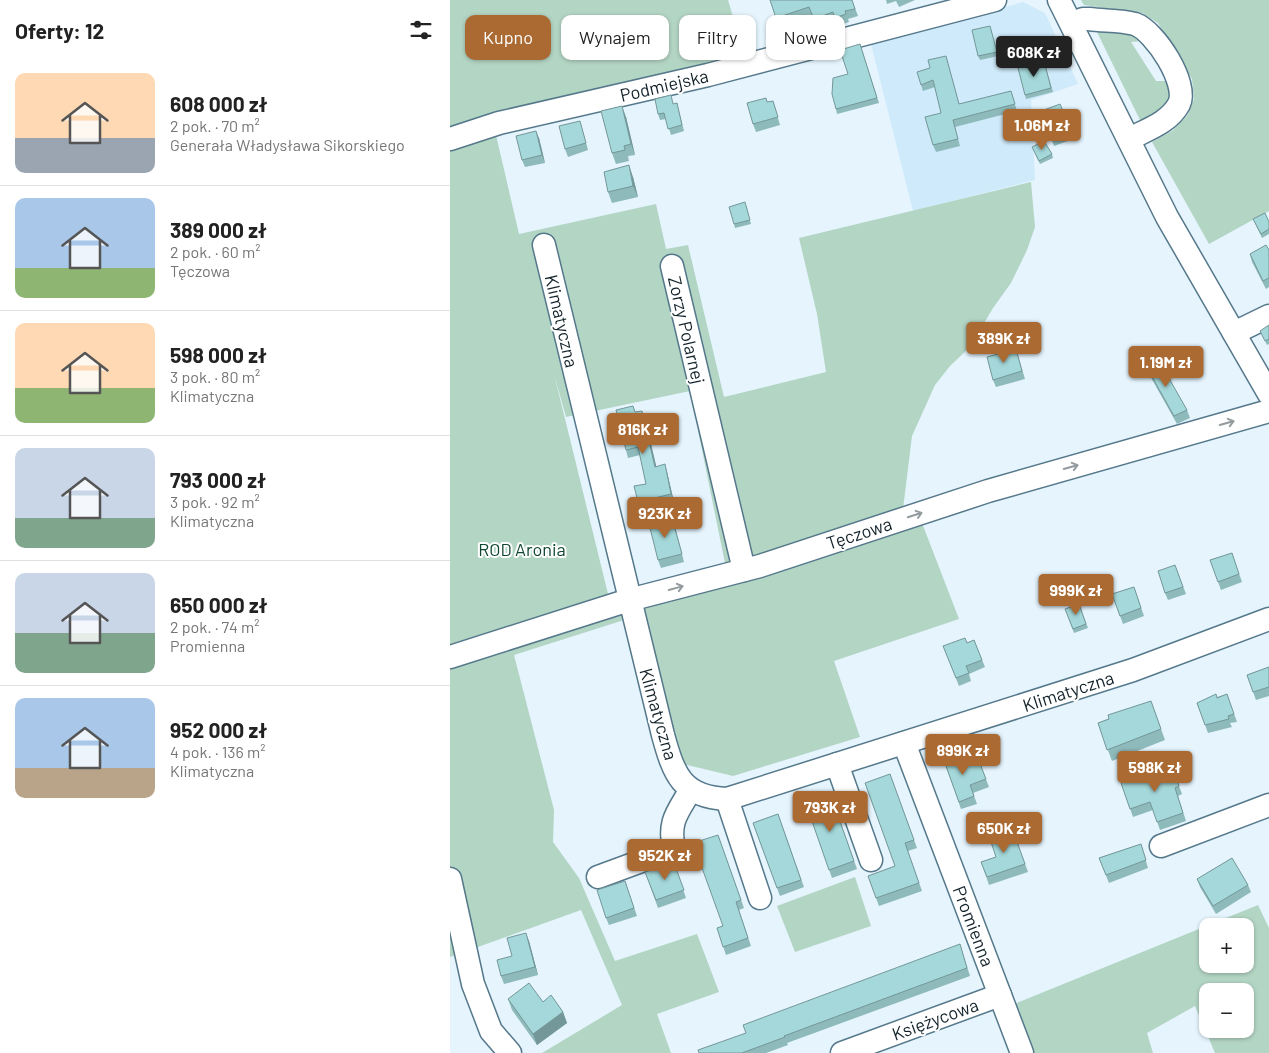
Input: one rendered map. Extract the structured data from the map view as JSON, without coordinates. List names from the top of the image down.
{
  "streets": {
    "street": [
      "Podmiejska",
      "Klimatyczna",
      "Zorzy Polarnej",
      "Tęczowa",
      "Promienna",
      "Księżycowa"
    ]
  },
  "crossings": [
    ["Klimatyczna", "Tęczowa"],
    ["Klimatyczna", "Promienna"],
    ["Zorzy Polarnej", "Tęczowa"],
    ["Promienna", "Księżycowa"]
  ],
  "one_way": ["Tęczowa"],
  "parks": ["ROD Aronia"],
  "page": {
    "heading": "Oferty: 12",
    "chip": [
      "Kupno",
      "Wynajem",
      "Filtry",
      "Nowe"
    ],
    "price": [
      "608K zł",
      "1.06M zł",
      "389K zł",
      "1.19M zł",
      "816K zł",
      "923K zł",
      "999K zł",
      "899K zł",
      "598K zł",
      "793K zł",
      "650K zł",
      "952K zł"
    ],
    "list": [
      {
        "name": "608 000 zł",
        "note": "2 pok. · 70 m² · Generała Władysława Sikorskiego"
      },
      {
        "name": "389 000 zł",
        "note": "2 pok. · 60 m² · Tęczowa"
      },
      {
        "name": "598 000 zł",
        "note": "3 pok. · 80 m² · Klimatyczna"
      },
      {
        "name": "793 000 zł",
        "note": "3 pok. · 92 m² · Klimatyczna"
      },
      {
        "name": "650 000 zł",
        "note": "2 pok. · 74 m² · Promienna"
      },
      {
        "name": "952 000 zł",
        "note": "4 pok. · 136 m² · Klimatyczna"
      }
    ],
    "map_buttons": ["+", "−"]
  }
}
